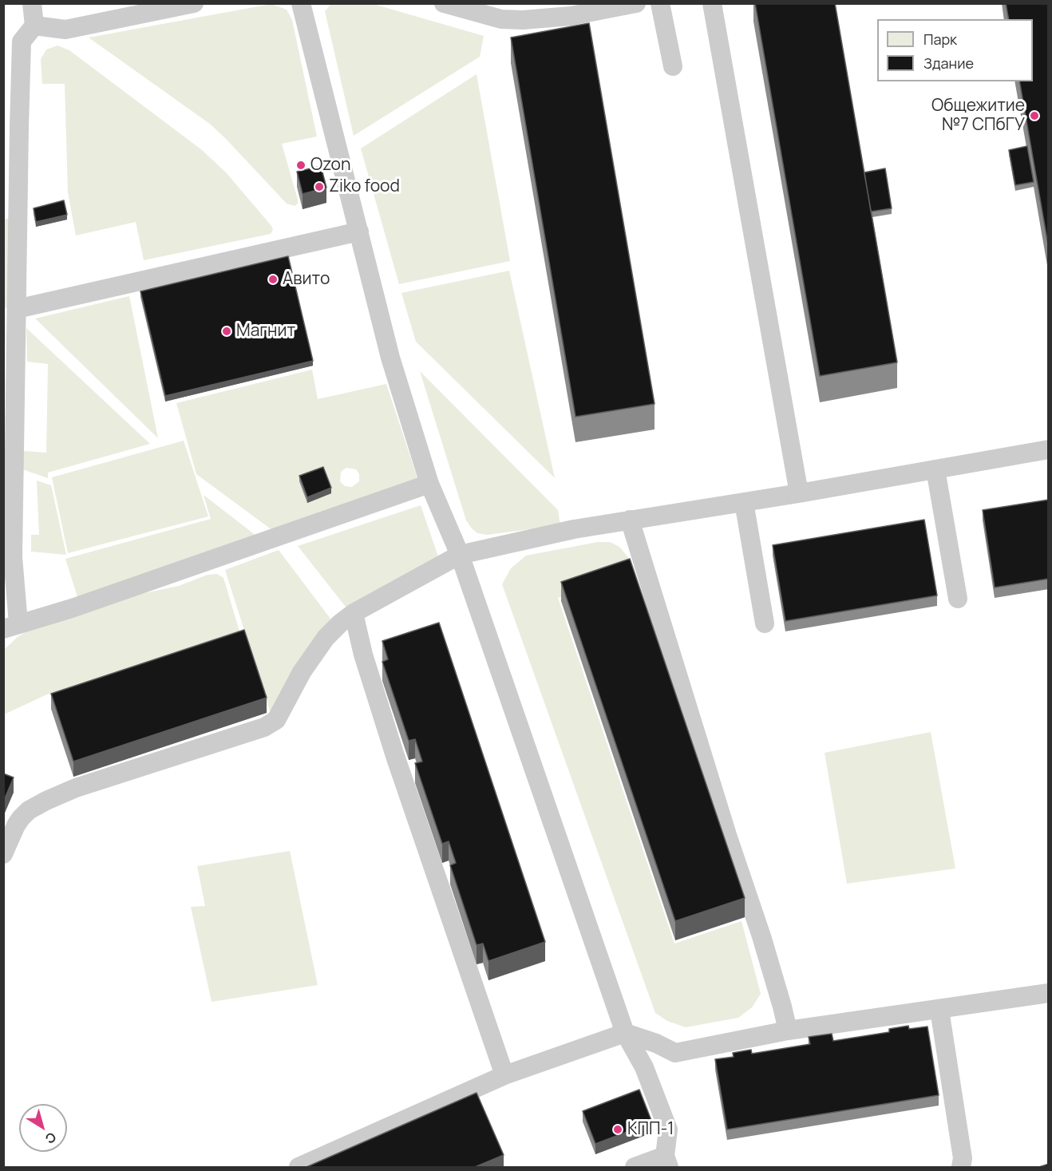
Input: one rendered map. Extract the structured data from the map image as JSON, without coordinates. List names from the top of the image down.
{
  "places": [
    "Общежитие №7 СПбГУ",
    "Ozon",
    "Ziko food",
    "Авито",
    "Магнит",
    "КПП-1"
  ],
  "legend": ["Парк", "Здание"],
  "north": "bottom right"
}
